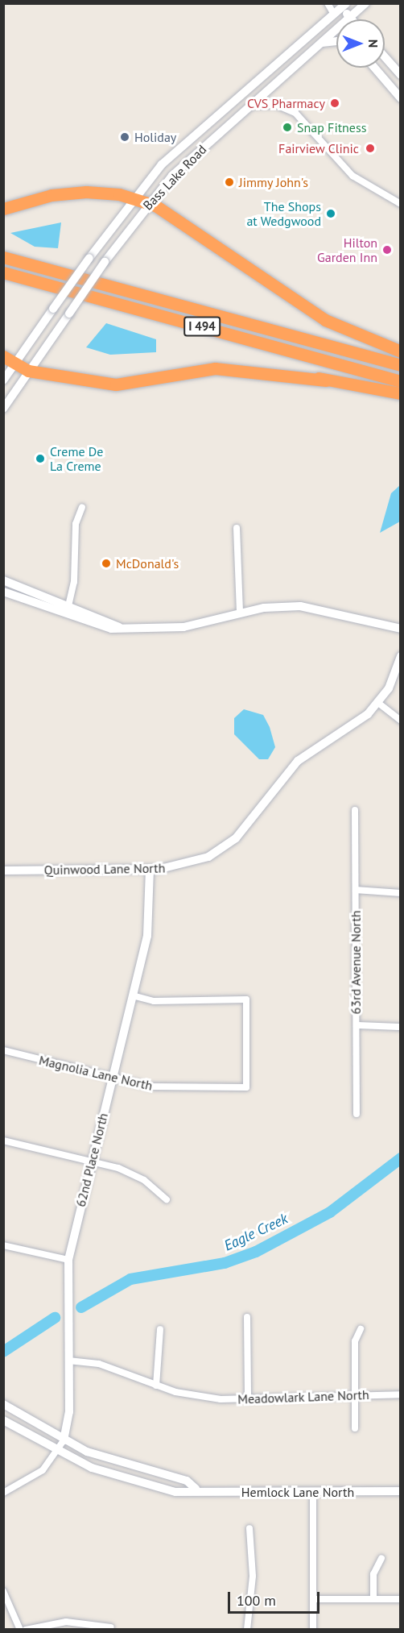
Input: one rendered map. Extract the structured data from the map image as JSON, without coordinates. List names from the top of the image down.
{
  "streets": {
    "highway": ["I 494"],
    "main road": [
      "Bass Lake Road",
      "Quinwood Lane North",
      "62nd Place North",
      "Hemlock Lane North"
    ],
    "street": ["63rd Avenue North", "Magnolia Lane North", "Meadowlark Lane North"]
  },
  "crossings": [
    ["Quinwood Lane North", "62nd Place North"],
    ["Magnolia Lane North", "62nd Place North"],
    ["62nd Place North", "Meadowlark Lane North"],
    ["62nd Place North", "Hemlock Lane North"]
  ],
  "water": ["Eagle Creek"],
  "places": [
    "CVS Pharmacy",
    "Snap Fitness",
    "Holiday",
    "Fairview Clinic",
    "Jimmy John's",
    "The Shops at Wedgwood",
    "Hilton Garden Inn",
    "Creme De La Creme",
    "McDonald's"
  ],
  "scale_bar": "100 m",
  "north": "right"
}
